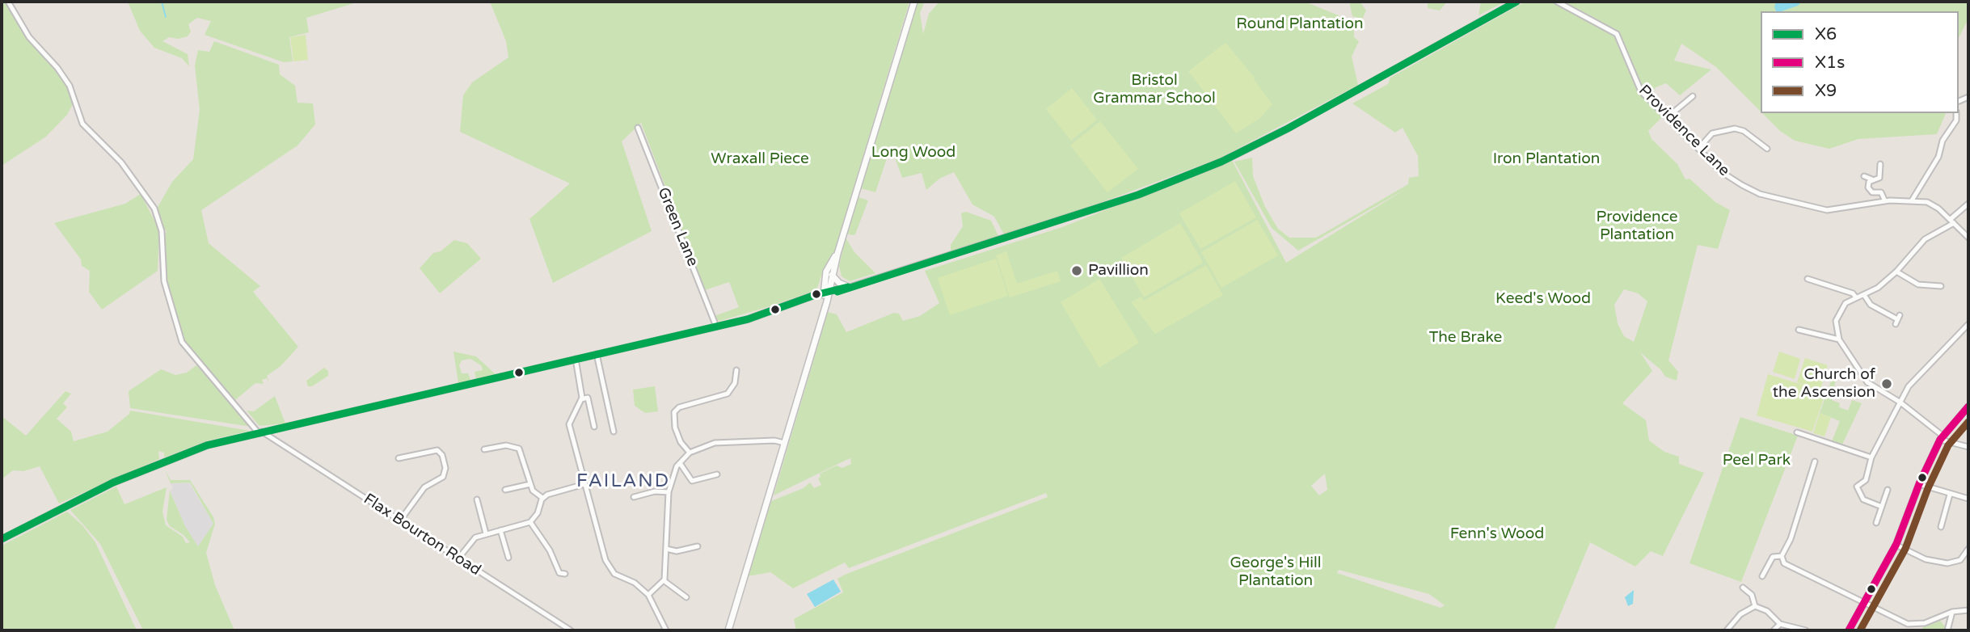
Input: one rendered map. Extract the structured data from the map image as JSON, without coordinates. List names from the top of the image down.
{
  "streets": {
    "street": ["Providence Lane", "Green Lane", "Flax Bourton Road"]
  },
  "districts": ["FAILAND"],
  "parks": [
    "Round Plantation",
    "Bristol Grammar School",
    "Long Wood",
    "Wraxall Piece",
    "Iron Plantation",
    "Providence Plantation",
    "Keed's Wood",
    "The Brake",
    "Peel Park",
    "Fenn's Wood",
    "George's Hill Plantation"
  ],
  "places": ["Pavillion", "Church of the Ascension"],
  "lines": ["transit line X6", "transit line X1s", "transit line X9"],
  "legend": ["X6", "X1s", "X9"]
}
